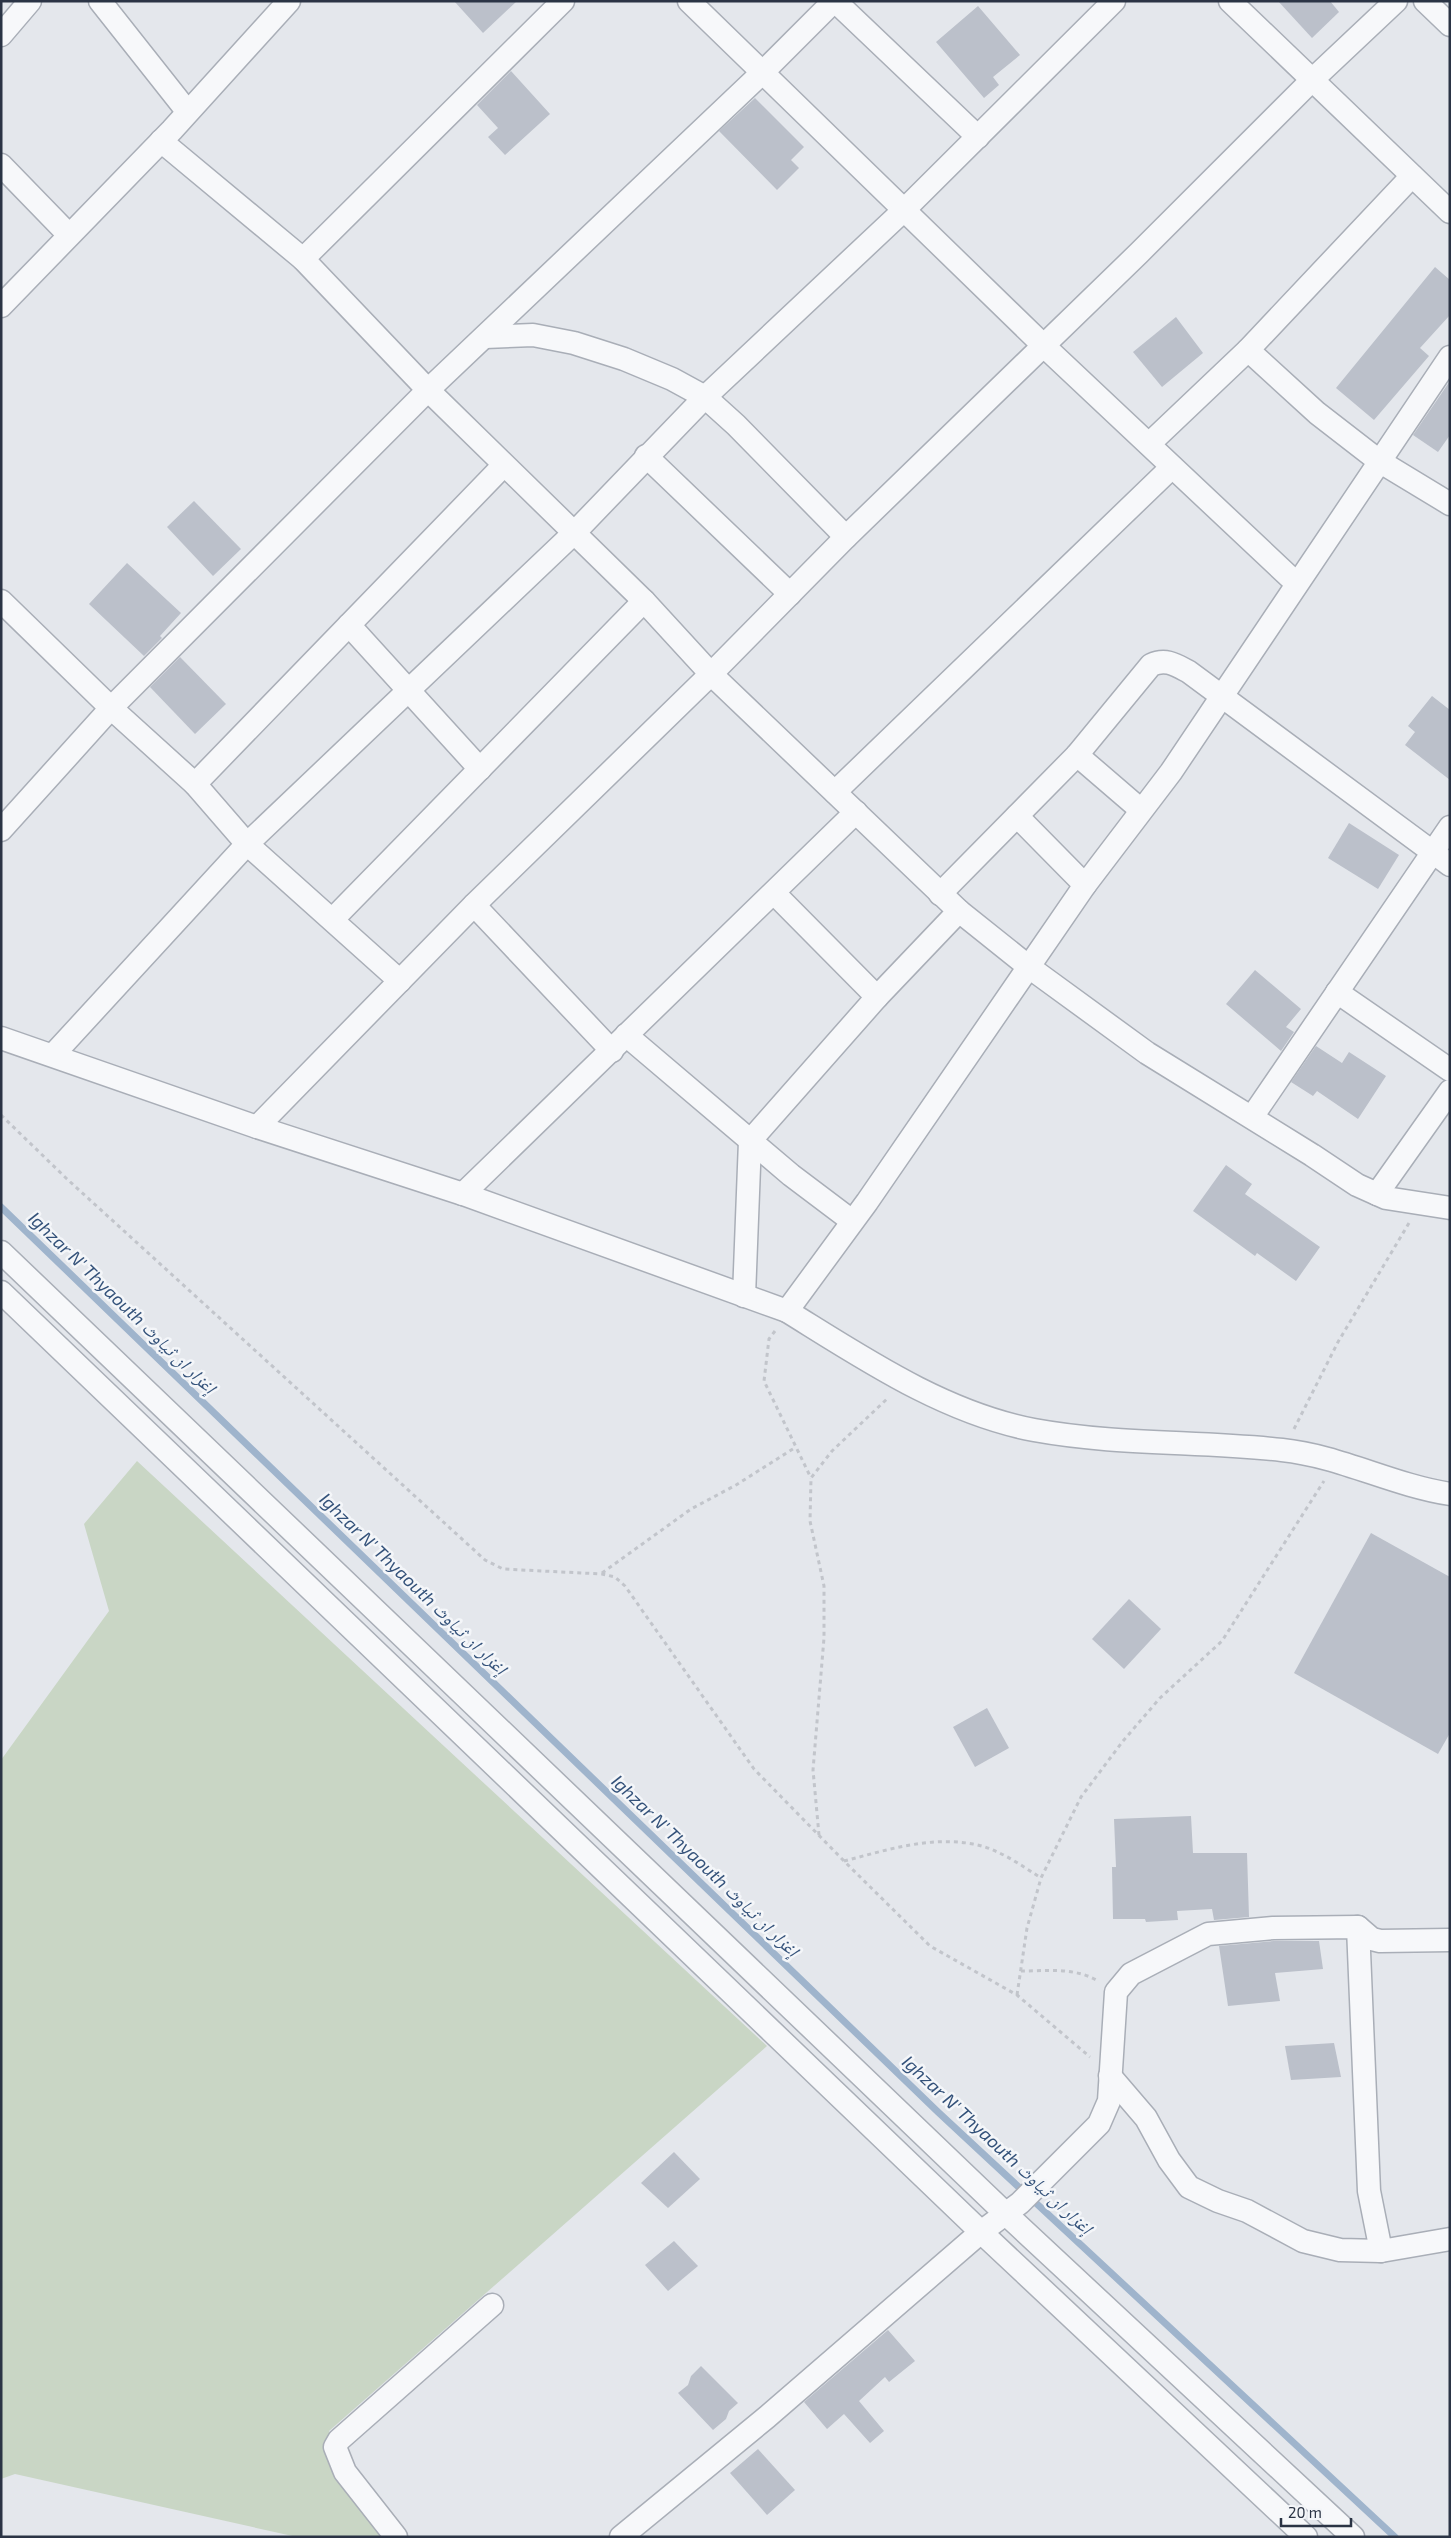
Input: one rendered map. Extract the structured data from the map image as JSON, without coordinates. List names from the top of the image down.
{
  "water": ["Ighzar N' Thyaouth إغزار ان ثياوث"],
  "scale_bar": "20 m"
}
